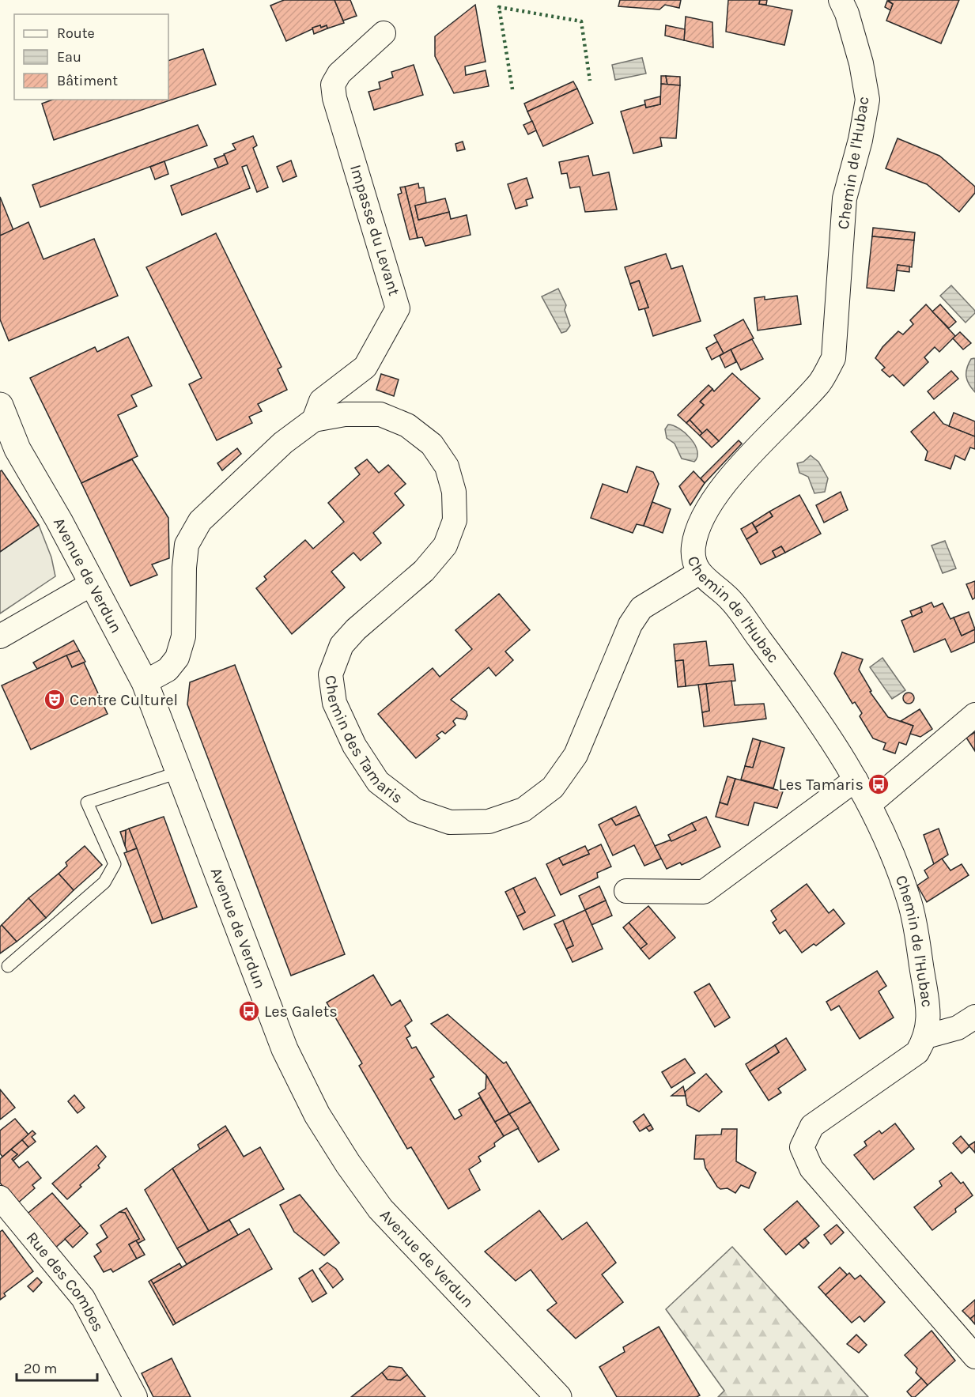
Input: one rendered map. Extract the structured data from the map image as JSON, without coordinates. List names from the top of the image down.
{
  "streets": {
    "main road": ["Avenue de Verdun"],
    "street": [
      "Chemin de l'Hubac",
      "Impasse du Levant",
      "Chemin des Tamaris",
      "Rue des Combes"
    ]
  },
  "crossings": [
    ["Chemin de l'Hubac", "Chemin des Tamaris"],
    ["Impasse du Levant", "Chemin des Tamaris"],
    ["Avenue de Verdun", "Chemin des Tamaris"]
  ],
  "places": {
    "theatre": ["Centre Culturel"],
    "bus stop": ["Les Tamaris", "Les Galets"]
  },
  "legend": ["Route", "Eau", "Bâtiment"],
  "scale_bar": "20 m"
}
